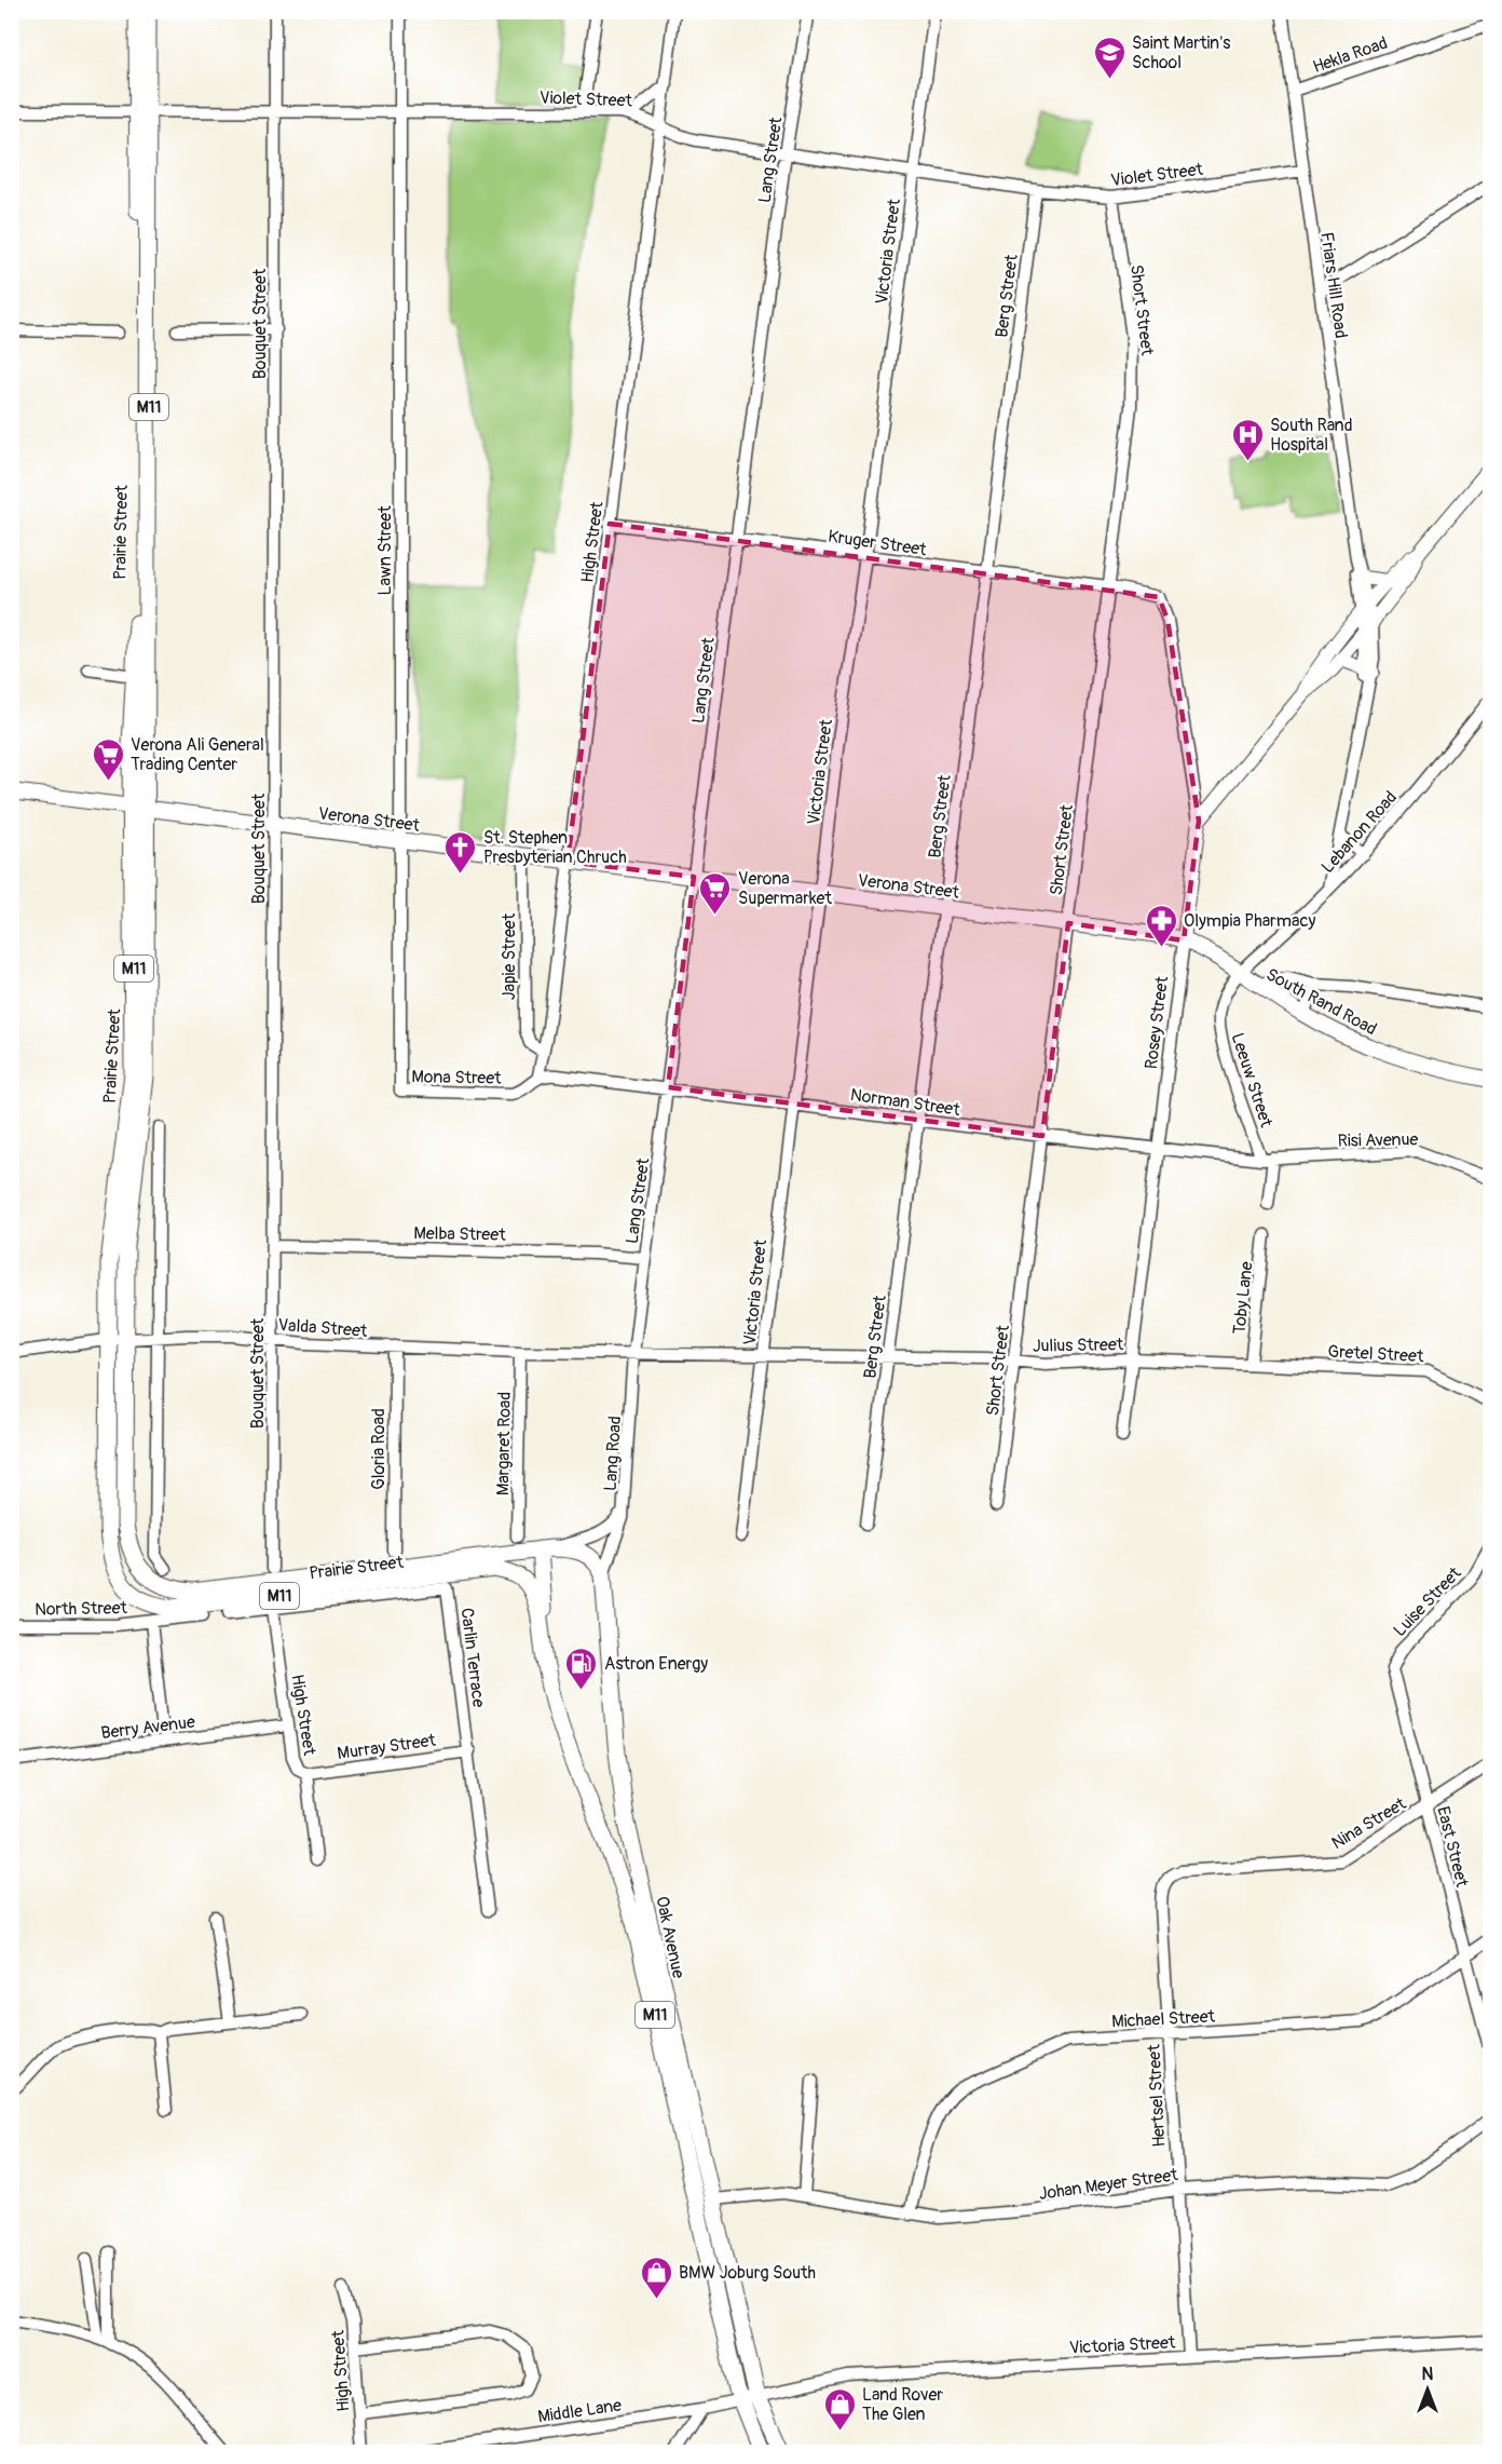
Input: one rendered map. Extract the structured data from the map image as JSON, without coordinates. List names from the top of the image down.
{
  "streets": {
    "main road": [
      "M11",
      "Prairie Street",
      "Verona Street",
      "South Rand Road",
      "Oak Avenue"
    ],
    "street": [
      "Hekla Road",
      "Violet Street",
      "Lang Street",
      "Victoria Street",
      "Friars Hill Road",
      "Berg Street",
      "Short Street",
      "Bouquet Street",
      "High Street",
      "Kruger Street",
      "Lawn Street",
      "Lebanon Road",
      "Japie Street",
      "Rosey Street",
      "Mona Street",
      "Leeuw Street",
      "Norman Street",
      "Risi Avenue",
      "Melba Street",
      "Toby Lane",
      "Valda Street",
      "Julius Street",
      "Gretel Street",
      "Margaret Road",
      "Gloria Road",
      "Lang Road",
      "Luise Street",
      "North Street",
      "Carlin Terrace",
      "Berry Avenue",
      "Murray Street",
      "Nina Street",
      "East Street",
      "Michael Street",
      "Hertsel Street",
      "Johan Meyer Street",
      "Middle Lane"
    ]
  },
  "crossings": [
    ["Hekla Road", "Friars Hill Road"],
    ["Violet Street", "Lang Street"],
    ["Violet Street", "Victoria Street"],
    ["Violet Street", "Friars Hill Road"],
    ["Violet Street", "Berg Street"],
    ["Violet Street", "Short Street"],
    ["Violet Street", "Bouquet Street"],
    ["Violet Street", "Prairie Street"],
    ["Violet Street", "High Street"],
    ["Violet Street", "Lawn Street"],
    ["Lang Street", "Kruger Street"],
    ["Lang Street", "Verona Street"],
    ["Lang Street", "Norman Street"],
    ["Lang Street", "Melba Street"],
    ["Lang Street", "Valda Street"],
    ["Lang Street", "Julius Street"],
    ["Lang Street", "Lang Road"],
    ["Victoria Street", "M11"],
    ["Victoria Street", "Kruger Street"],
    ["Victoria Street", "Verona Street"],
    ["Victoria Street", "Norman Street"],
    ["Victoria Street", "Julius Street"],
    ["Victoria Street", "Oak Avenue"],
    ["Victoria Street", "Hertsel Street"],
    ["Victoria Street", "Middle Lane"],
    ["Friars Hill Road", "Lebanon Road"],
    ["Berg Street", "Kruger Street"],
    ["Berg Street", "Verona Street"],
    ["Berg Street", "Norman Street"],
    ["Berg Street", "Julius Street"],
    ["Short Street", "Kruger Street"],
    ["Short Street", "Verona Street"],
    ["Short Street", "Norman Street"],
    ["Short Street", "Julius Street"],
    ["Bouquet Street", "Verona Street"],
    ["Bouquet Street", "Melba Street"],
    ["Bouquet Street", "Valda Street"],
    ["M11", "Oak Avenue"],
    ["M11", "Middle Lane"],
    ["Prairie Street", "Verona Street"],
    ["Prairie Street", "Valda Street"],
    ["Prairie Street", "Lang Road"],
    ["Prairie Street", "Oak Avenue"],
    ["High Street", "Kruger Street"],
    ["High Street", "Verona Street"],
    ["High Street", "Japie Street"],
    ["High Street", "Mona Street"],
    ["High Street", "Norman Street"],
    ["High Street", "Carlin Terrace"],
    ["High Street", "Berry Avenue"],
    ["High Street", "Murray Street"],
    ["Kruger Street", "Rosey Street"],
    ["Lawn Street", "Verona Street"],
    ["Lawn Street", "Mona Street"],
    ["Verona Street", "Japie Street"],
    ["Verona Street", "South Rand Road"],
    ["Verona Street", "Rosey Street"],
    ["Lebanon Road", "South Rand Road"],
    ["Lebanon Road", "Leeuw Street"],
    ["South Rand Road", "Rosey Street"],
    ["South Rand Road", "Leeuw Street"],
    ["Rosey Street", "Norman Street"],
    ["Rosey Street", "Julius Street"],
    ["Mona Street", "Norman Street"],
    ["Leeuw Street", "Norman Street"],
    ["Leeuw Street", "Risi Avenue"],
    ["Norman Street", "Risi Avenue"],
    ["Toby Lane", "Julius Street"],
    ["Toby Lane", "Gretel Street"],
    ["Valda Street", "Julius Street"],
    ["Valda Street", "Margaret Road"],
    ["Valda Street", "Gloria Road"],
    ["Valda Street", "Lang Road"],
    ["Julius Street", "Gretel Street"],
    ["Julius Street", "Lang Road"],
    ["Luise Street", "East Street"],
    ["Carlin Terrace", "Murray Street"],
    ["Nina Street", "East Street"],
    ["Nina Street", "Hertsel Street"],
    ["East Street", "Michael Street"],
    ["Oak Avenue", "Johan Meyer Street"],
    ["Oak Avenue", "Middle Lane"],
    ["Michael Street", "Hertsel Street"],
    ["Michael Street", "Johan Meyer Street"],
    ["Hertsel Street", "Johan Meyer Street"]
  ],
  "places": {
    "school or university": ["Saint Martin's School"],
    "hospital": ["South Rand Hospital"],
    "supermarket": ["Verona Ali General Trading Center", "Verona Supermarket"],
    "church": ["St. Stephen Presbyterian Chruch"],
    "pharmacy": ["Olympia Pharmacy"],
    "fuel station": ["Astron Energy"],
    "shop": ["BMW Joburg South", "Land Rover The Glen"]
  },
  "north": "top"
}
